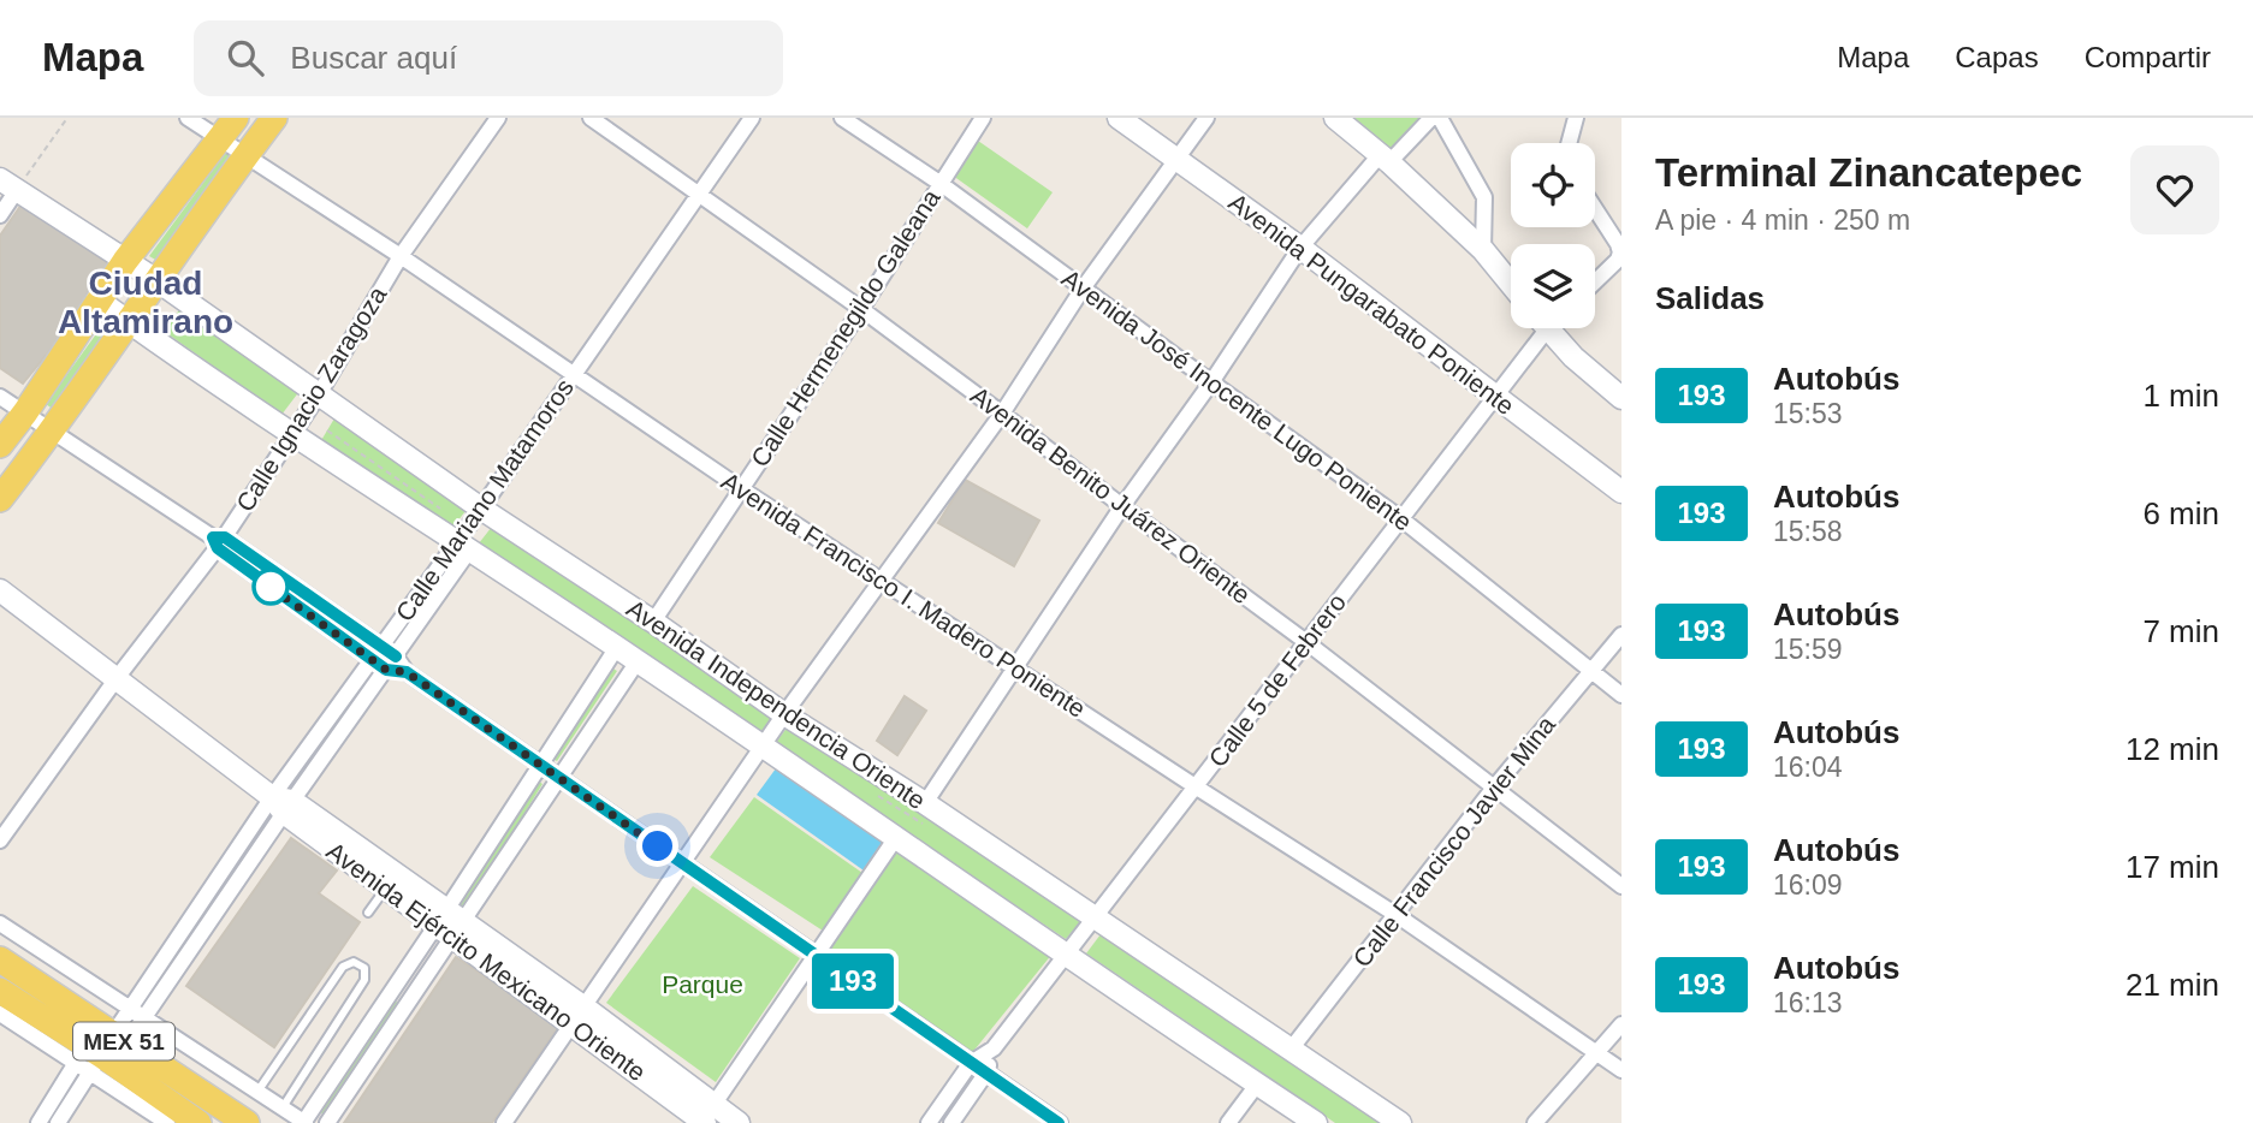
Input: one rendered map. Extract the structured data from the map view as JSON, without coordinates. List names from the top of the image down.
{
  "streets": {
    "main road": ["MEX 51"],
    "street": [
      "Avenida Pungarabato Poniente",
      "Calle Hermenegildo Galeana",
      "Calle Ignacio Zaragoza",
      "Avenida José Inocente Lugo Poniente",
      "Avenida Benito Juárez Oriente",
      "Calle Mariano Matamoros",
      "Avenida Francisco I. Madero Poniente",
      "Calle 5 de Febrero",
      "Avenida Independencia Oriente",
      "Calle Francisco Javier Mina",
      "Avenida Ejército Mexicano Oriente"
    ]
  },
  "crossings": [
    ["Avenida Pungarabato Poniente", "Calle 5 de Febrero"],
    ["Calle Hermenegildo Galeana", "Avenida José Inocente Lugo Poniente"],
    ["Calle Hermenegildo Galeana", "Avenida Benito Juárez Oriente"],
    ["Calle Hermenegildo Galeana", "Avenida Francisco I. Madero Poniente"],
    ["Calle Hermenegildo Galeana", "Avenida Independencia Oriente"],
    ["Calle Ignacio Zaragoza", "Avenida Francisco I. Madero Poniente"],
    ["Calle Ignacio Zaragoza", "Avenida Independencia Oriente"],
    ["Calle Ignacio Zaragoza", "Avenida Ejército Mexicano Oriente"],
    ["Avenida José Inocente Lugo Poniente", "Calle 5 de Febrero"],
    ["Avenida José Inocente Lugo Poniente", "Calle Francisco Javier Mina"],
    ["Avenida Benito Juárez Oriente", "Calle Mariano Matamoros"],
    ["Avenida Benito Juárez Oriente", "Calle 5 de Febrero"],
    ["Avenida Benito Juárez Oriente", "Calle Francisco Javier Mina"],
    ["Calle Mariano Matamoros", "Avenida Francisco I. Madero Poniente"],
    ["Calle Mariano Matamoros", "Avenida Independencia Oriente"],
    ["Calle Mariano Matamoros", "Avenida Ejército Mexicano Oriente"],
    ["Calle Mariano Matamoros", "MEX 51"],
    ["Avenida Francisco I. Madero Poniente", "Calle 5 de Febrero"],
    ["Avenida Francisco I. Madero Poniente", "Calle Francisco Javier Mina"],
    ["Calle 5 de Febrero", "Avenida Independencia Oriente"],
    ["Avenida Independencia Oriente", "Calle Francisco Javier Mina"]
  ],
  "districts": ["Ciudad Altamirano"],
  "parks": ["Parque"],
  "lines": ["bus line 193"],
  "page": {
    "header": "Mapa",
    "search": "Buscar aquí",
    "nav": ["Mapa", "Capas", "Compartir"],
    "on_map": "193",
    "heading": [
      ["Terminal Zinancatepec", "A pie · 4 min · 250 m"],
      "Salidas"
    ],
    "list": [
      {
        "mark": "193",
        "name": "Autobús",
        "note": "15:53",
        "value": "1 min"
      },
      {
        "mark": "193",
        "name": "Autobús",
        "note": "15:58",
        "value": "6 min"
      },
      {
        "mark": "193",
        "name": "Autobús",
        "note": "15:59",
        "value": "7 min"
      },
      {
        "mark": "193",
        "name": "Autobús",
        "note": "16:04",
        "value": "12 min"
      },
      {
        "mark": "193",
        "name": "Autobús",
        "note": "16:09",
        "value": "17 min"
      },
      {
        "mark": "193",
        "name": "Autobús",
        "note": "16:13",
        "value": "21 min"
      }
    ]
  }
}
